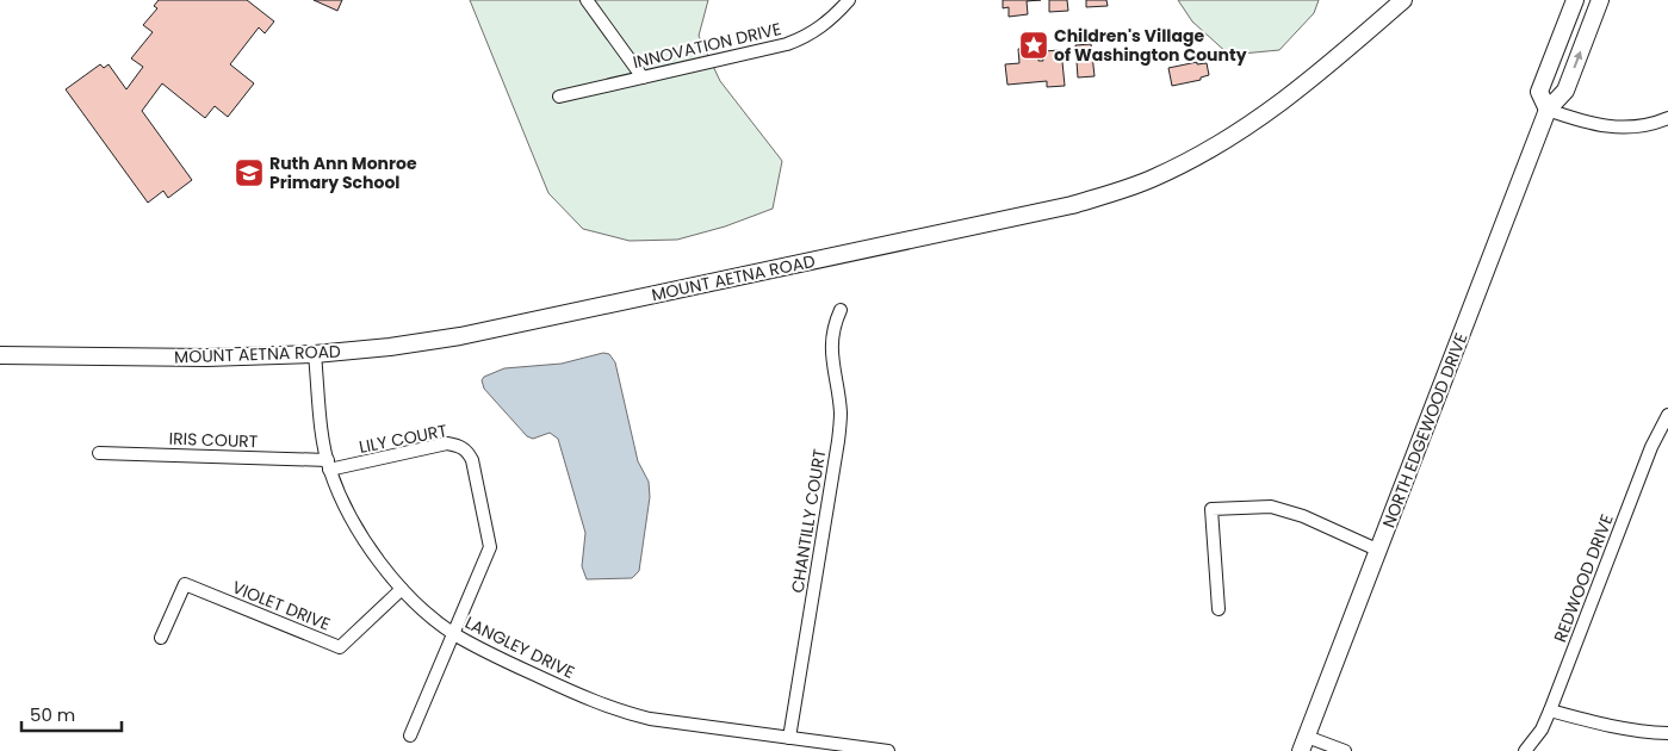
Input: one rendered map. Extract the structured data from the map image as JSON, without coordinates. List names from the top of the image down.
{
  "streets": {
    "street": [
      "INNOVATION DRIVE",
      "MOUNT AETNA ROAD",
      "NORTH EDGEWOOD DRIVE",
      "LILY COURT",
      "IRIS COURT",
      "CHANTILLY COURT",
      "REDWOOD DRIVE",
      "VIOLET DRIVE",
      "LANGLEY DRIVE"
    ]
  },
  "crossings": [
    ["MOUNT AETNA ROAD", "LANGLEY DRIVE"],
    ["LILY COURT", "IRIS COURT"],
    ["LILY COURT", "LANGLEY DRIVE"],
    ["IRIS COURT", "LANGLEY DRIVE"],
    ["CHANTILLY COURT", "LANGLEY DRIVE"],
    ["VIOLET DRIVE", "LANGLEY DRIVE"]
  ],
  "places": {
    "place": ["Children's Village of Washington County"],
    "school or university": ["Ruth Ann Monroe Primary School"]
  },
  "scale_bar": "50 m"
}
